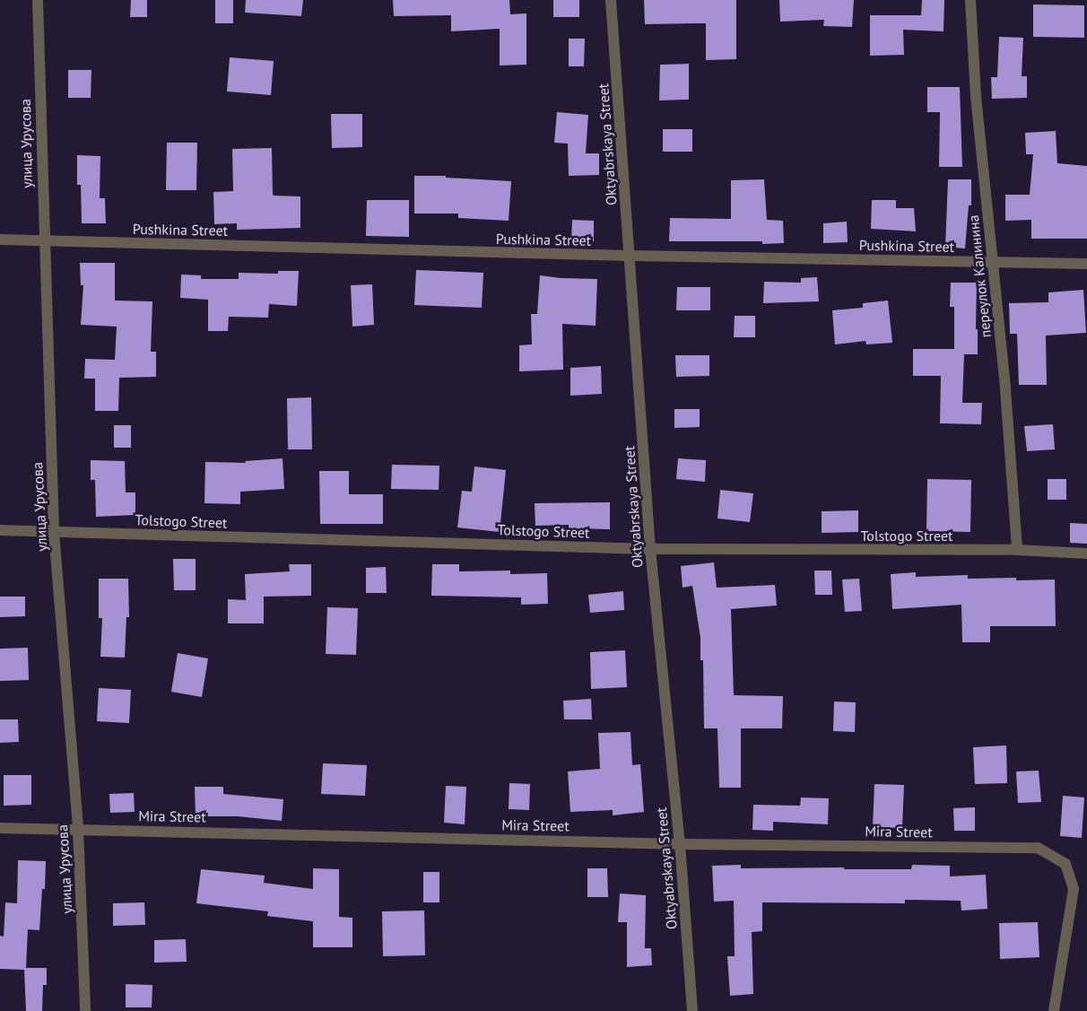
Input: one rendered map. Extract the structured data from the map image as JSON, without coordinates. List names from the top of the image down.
{
  "streets": {
    "street": [
      "улица Урусова",
      "Oktyabrskaya Street",
      "Pushkina Street",
      "переулок Калинина",
      "Tolstogo Street",
      "Mira Street"
    ]
  },
  "crossings": [
    ["улица Урусова", "Pushkina Street"],
    ["улица Урусова", "Tolstogo Street"],
    ["улица Урусова", "Mira Street"],
    ["Oktyabrskaya Street", "Pushkina Street"],
    ["Oktyabrskaya Street", "Tolstogo Street"],
    ["Oktyabrskaya Street", "Mira Street"],
    ["Pushkina Street", "переулок Калинина"],
    ["переулок Калинина", "Tolstogo Street"]
  ]
}
